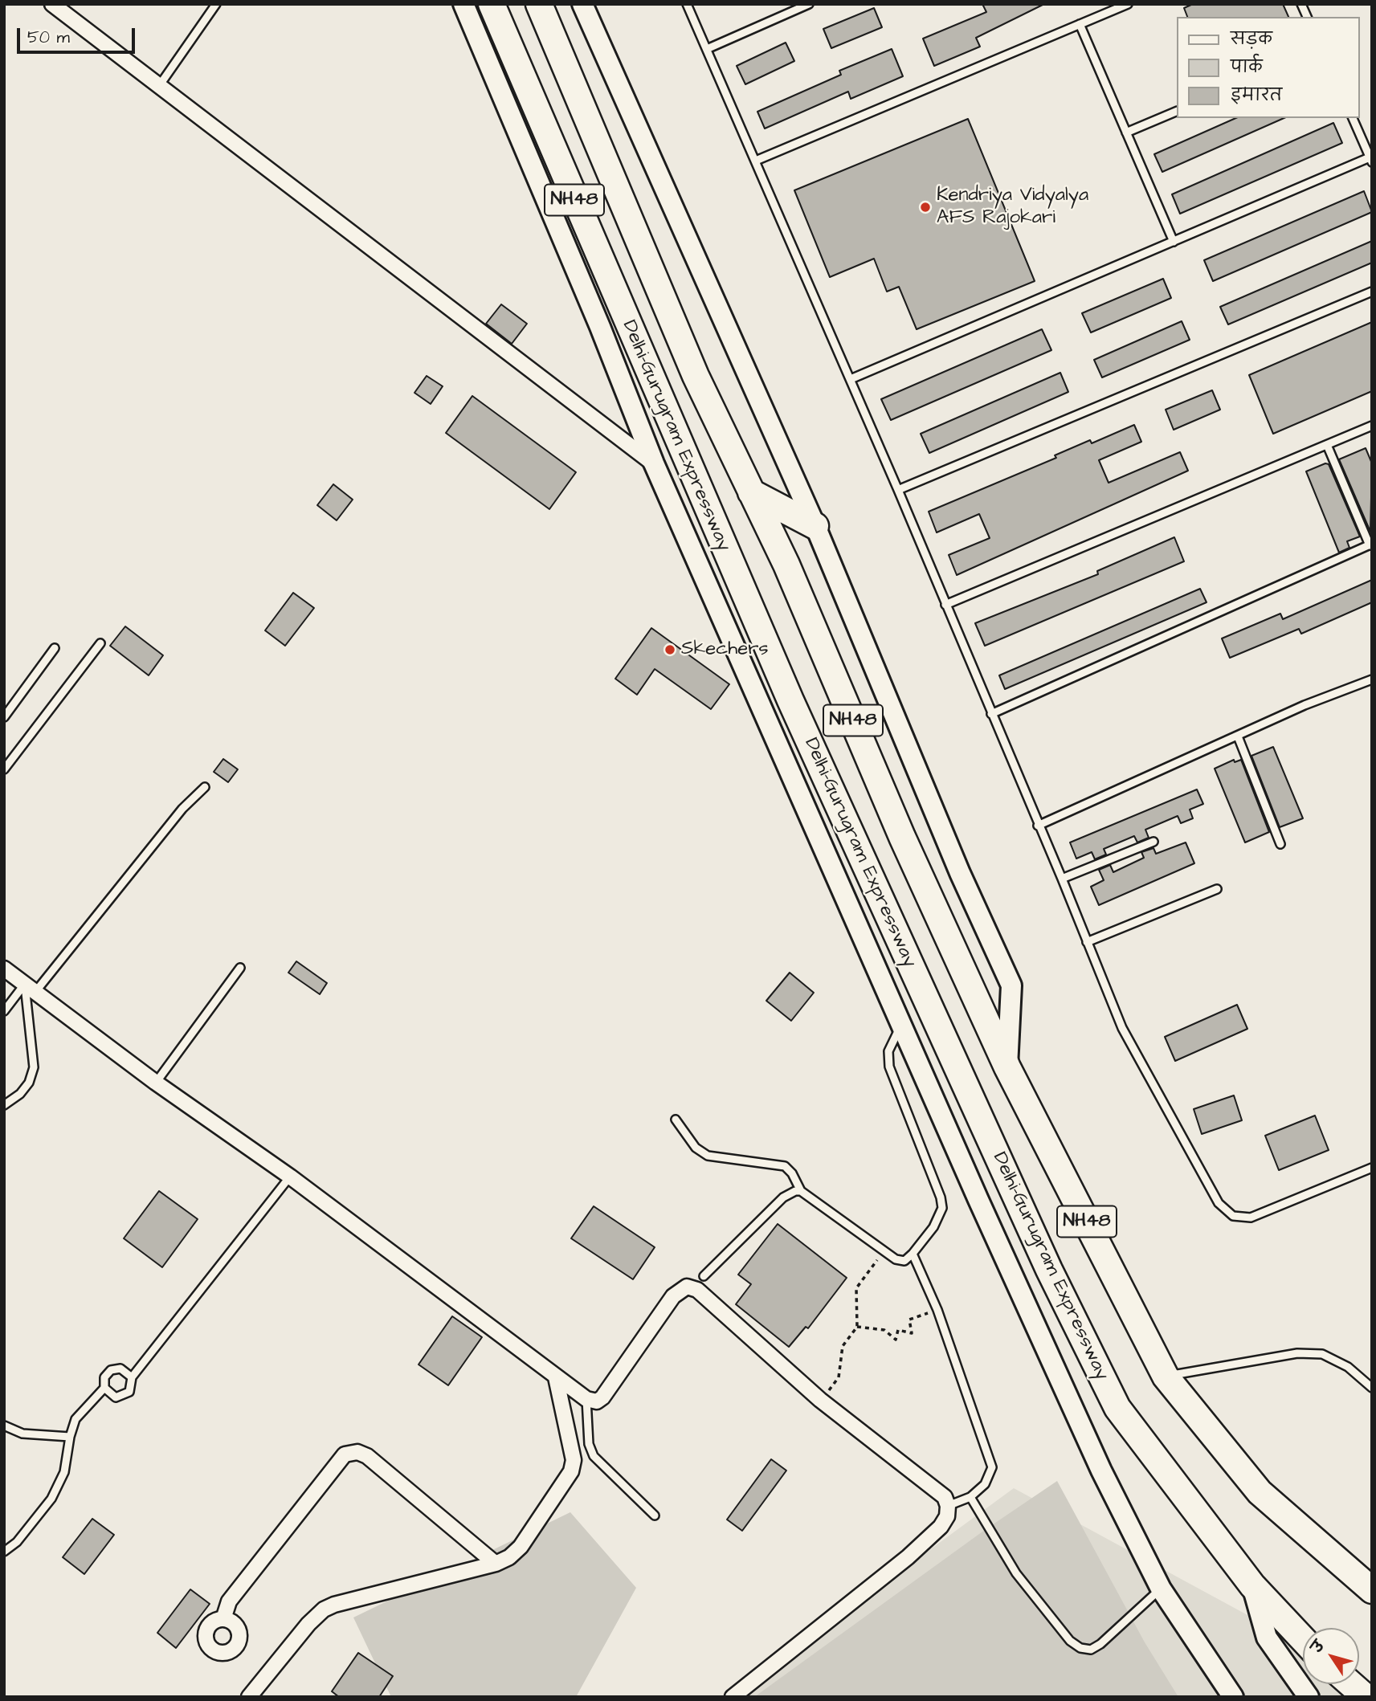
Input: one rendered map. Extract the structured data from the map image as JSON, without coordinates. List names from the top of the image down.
{
  "streets": {
    "highway": ["NH48", "Delhi-Gurugram Expressway"]
  },
  "places": ["Kendriya Vidyalya AFS Rajokari", "Skechers"],
  "legend": ["सड़क", "पार्क", "इमारत"],
  "scale_bar": "50 m",
  "north": "top left"
}
